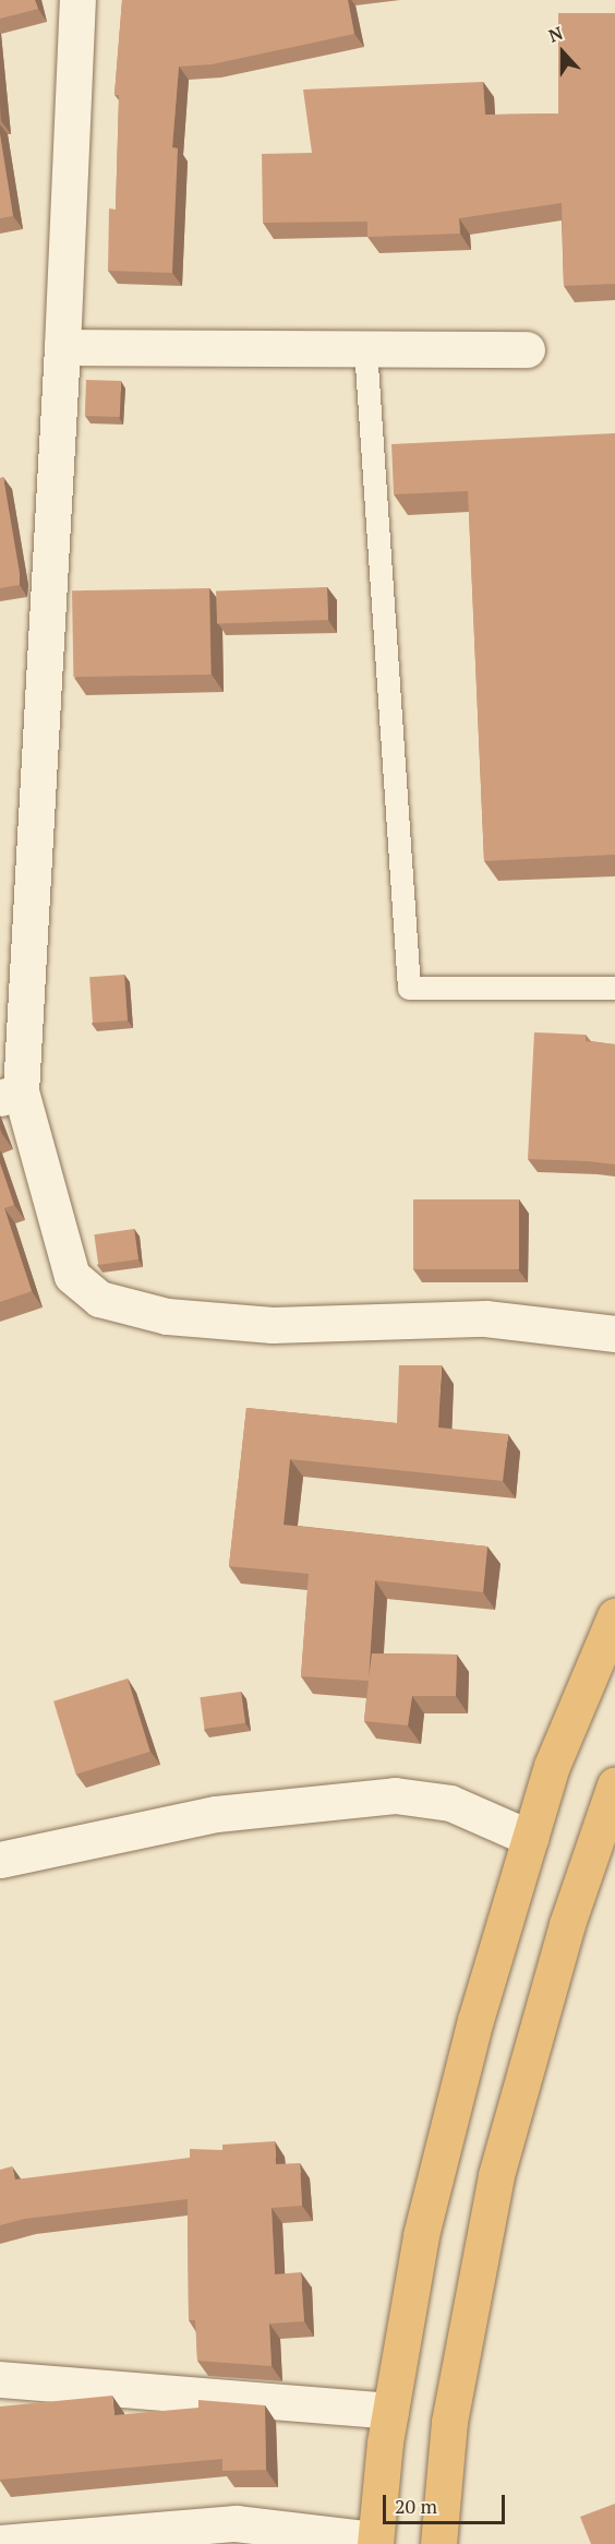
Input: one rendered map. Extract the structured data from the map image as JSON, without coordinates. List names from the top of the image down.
{
  "scale_bar": "20 m",
  "north": "top"
}
